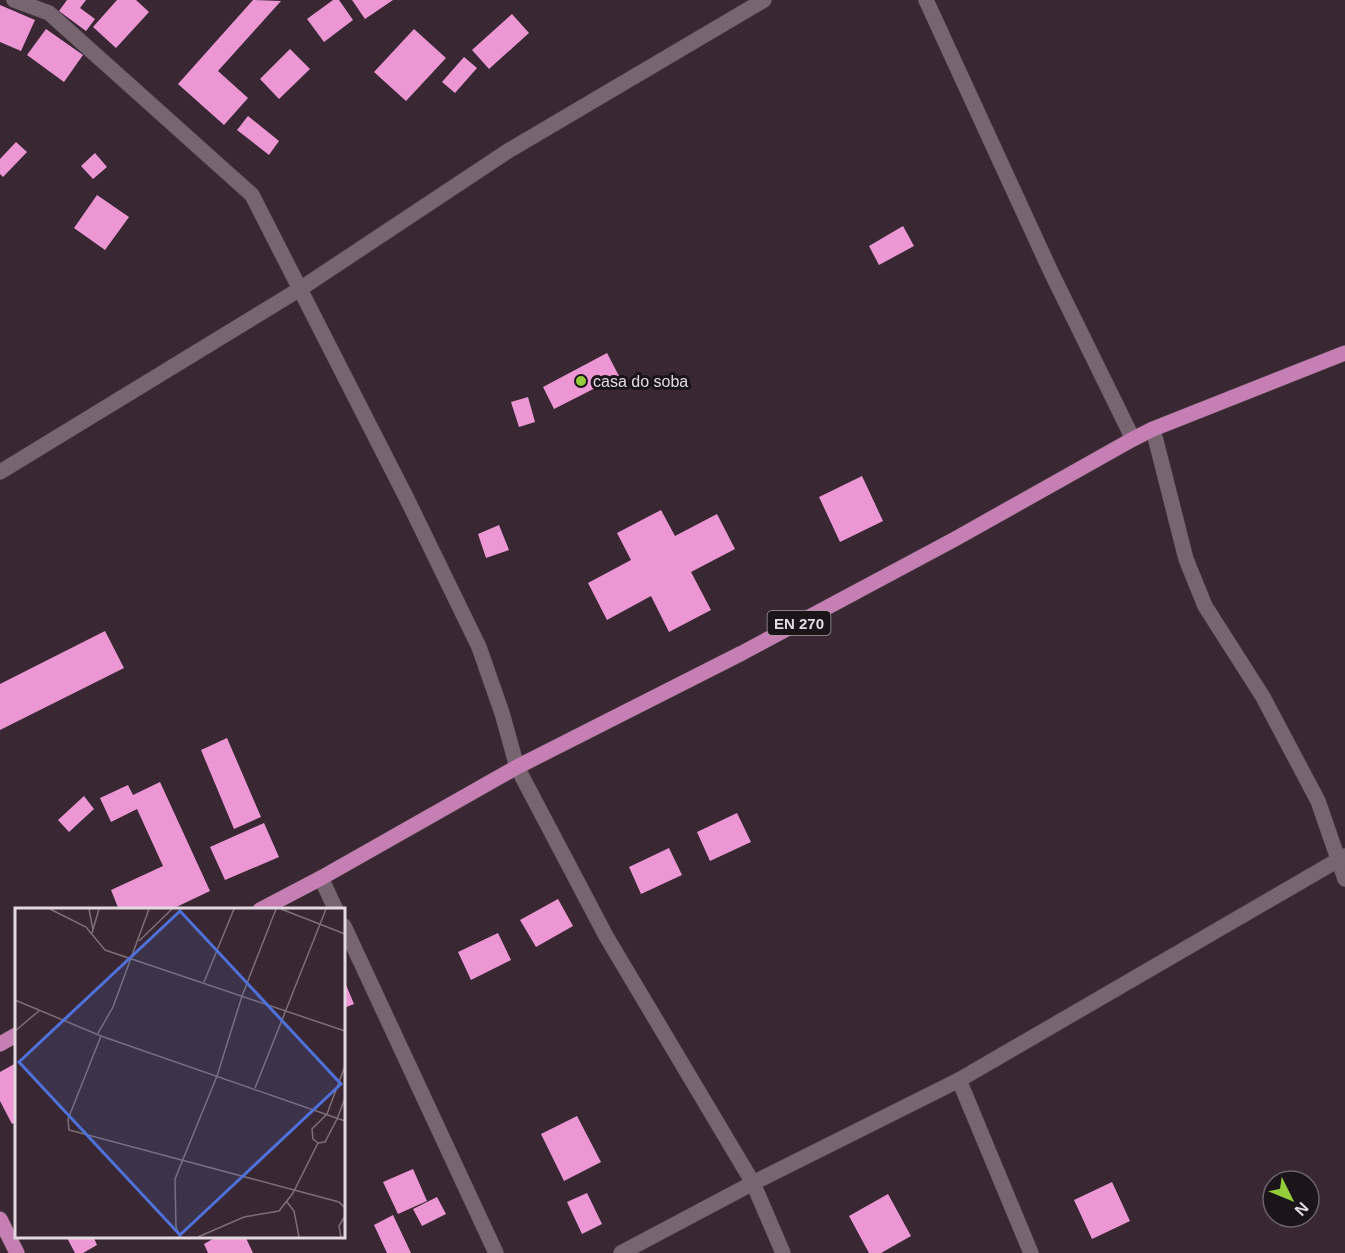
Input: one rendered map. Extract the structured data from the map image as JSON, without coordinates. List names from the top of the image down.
{
  "streets": {
    "main road": ["EN 270"]
  },
  "places": ["casa do soba"],
  "north": "bottom right"
}
